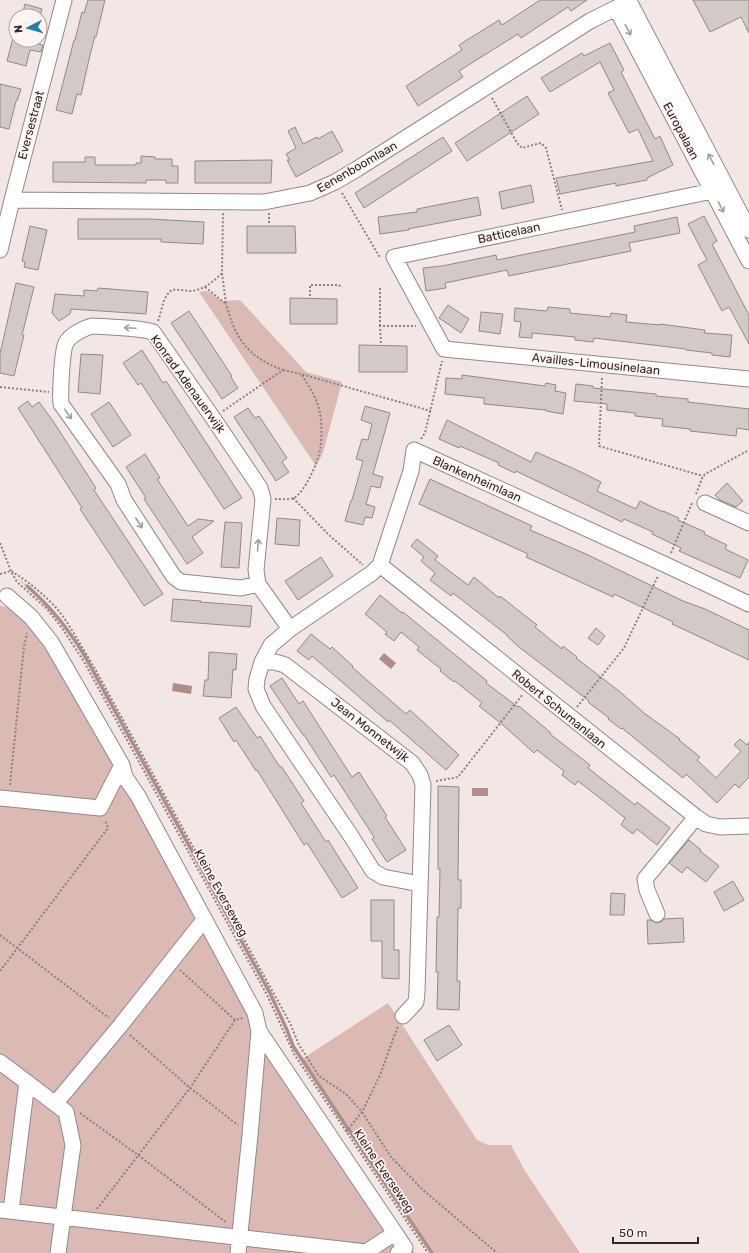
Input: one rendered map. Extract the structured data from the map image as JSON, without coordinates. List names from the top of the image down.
{
  "streets": {
    "street": [
      "Eversestraat",
      "Europalaan",
      "Eenenboomlaan",
      "Batticelaan",
      "Availles-Limousinelaan",
      "Konrad Adenauerwijk",
      "Blankenheimlaan",
      "Robert Schumanlaan",
      "Jean Monnetwijk"
    ],
    "path": ["Kleine Everseweg"]
  },
  "crossings": [
    ["Eversestraat", "Eenenboomlaan"],
    ["Europalaan", "Eenenboomlaan"],
    ["Europalaan", "Batticelaan"]
  ],
  "scale_bar": "50 m",
  "north": "left"
}
